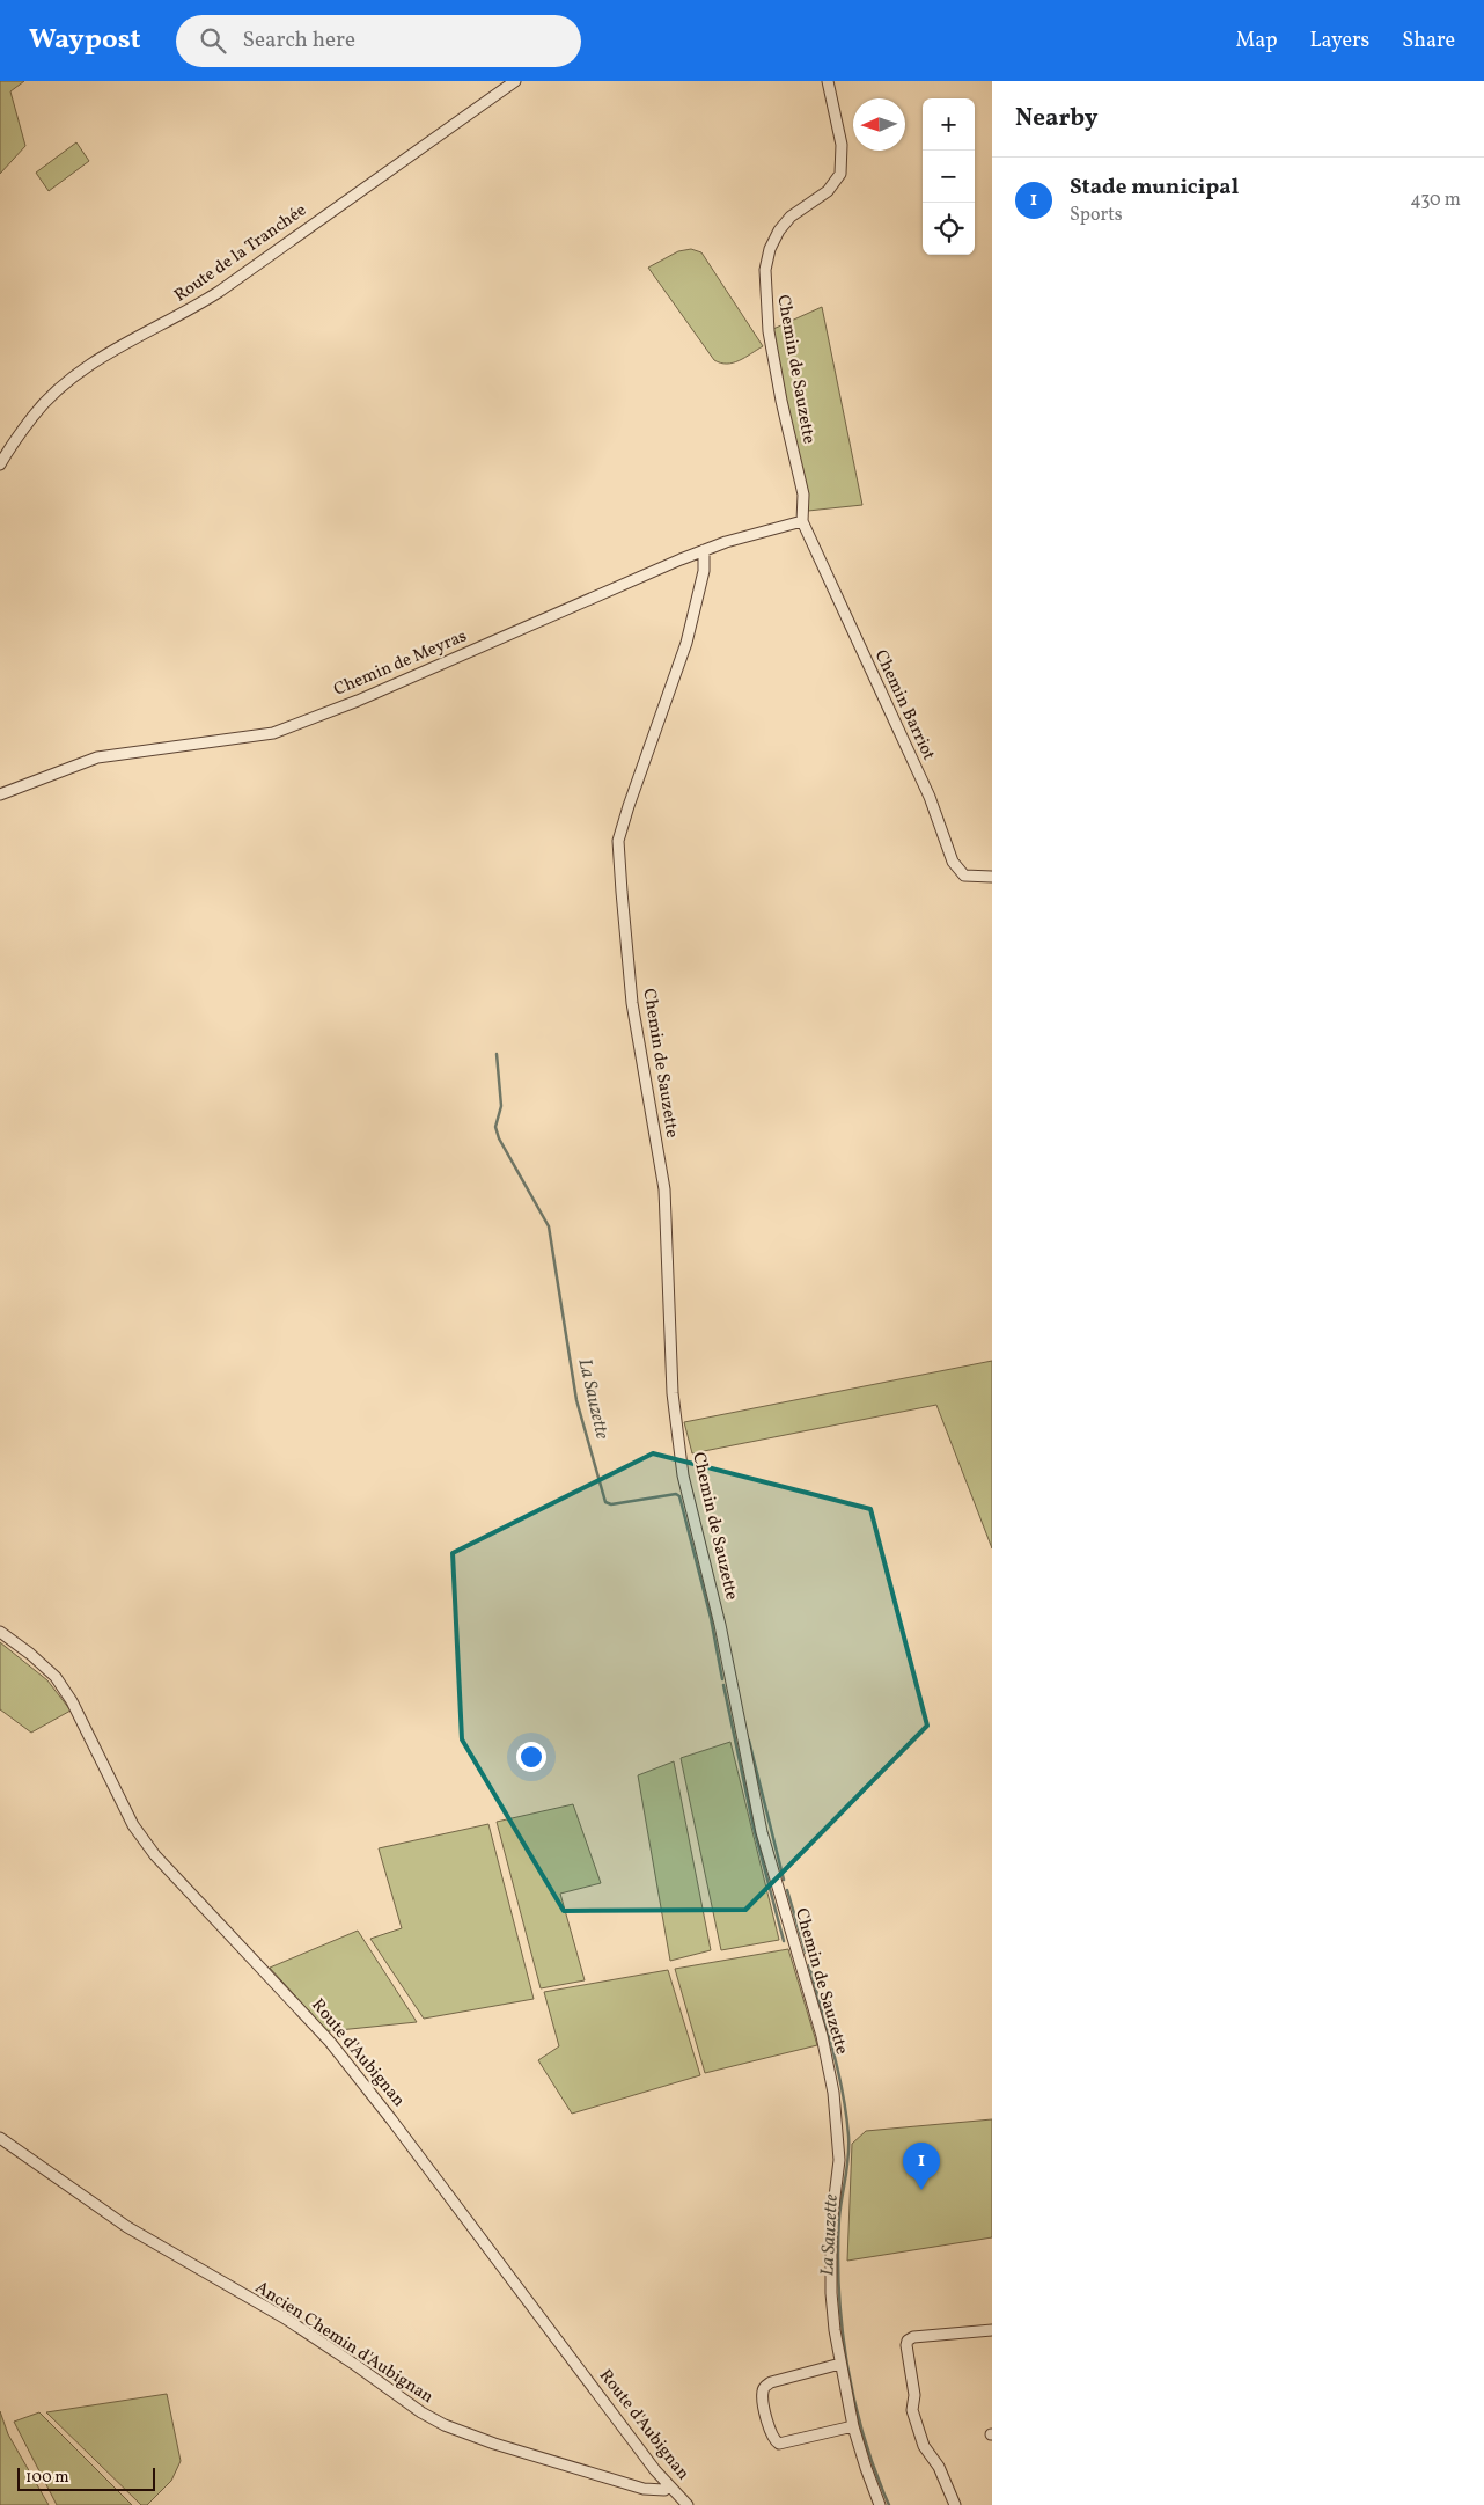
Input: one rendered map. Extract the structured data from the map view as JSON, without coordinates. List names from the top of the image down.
{
  "streets": {
    "street": [
      "Route de la Tranchée",
      "Chemin de Sauzette",
      "Chemin de Meyras",
      "Chemin Barriot",
      "Route d'Aubignan",
      "Ancien Chemin d'Aubignan"
    ]
  },
  "crossings": [
    ["Chemin de Sauzette", "Chemin de Meyras"],
    ["Chemin de Sauzette", "Chemin Barriot"],
    ["Chemin de Meyras", "Chemin Barriot"],
    ["Route d'Aubignan", "Ancien Chemin d'Aubignan"]
  ],
  "water": ["La Sauzette"],
  "scale_bar": "100 m",
  "north": "left",
  "page": {
    "header": "Waypost",
    "search": "Search here",
    "nav": ["Map", "Layers", "Share"],
    "heading": "Nearby",
    "map_buttons": ["+", "−"],
    "list": [
      {
        "mark": "1",
        "name": "Stade municipal",
        "note": "Sports",
        "value": "430 m"
      }
    ],
    "pins": "1",
    "scale": "100 m"
  }
}
